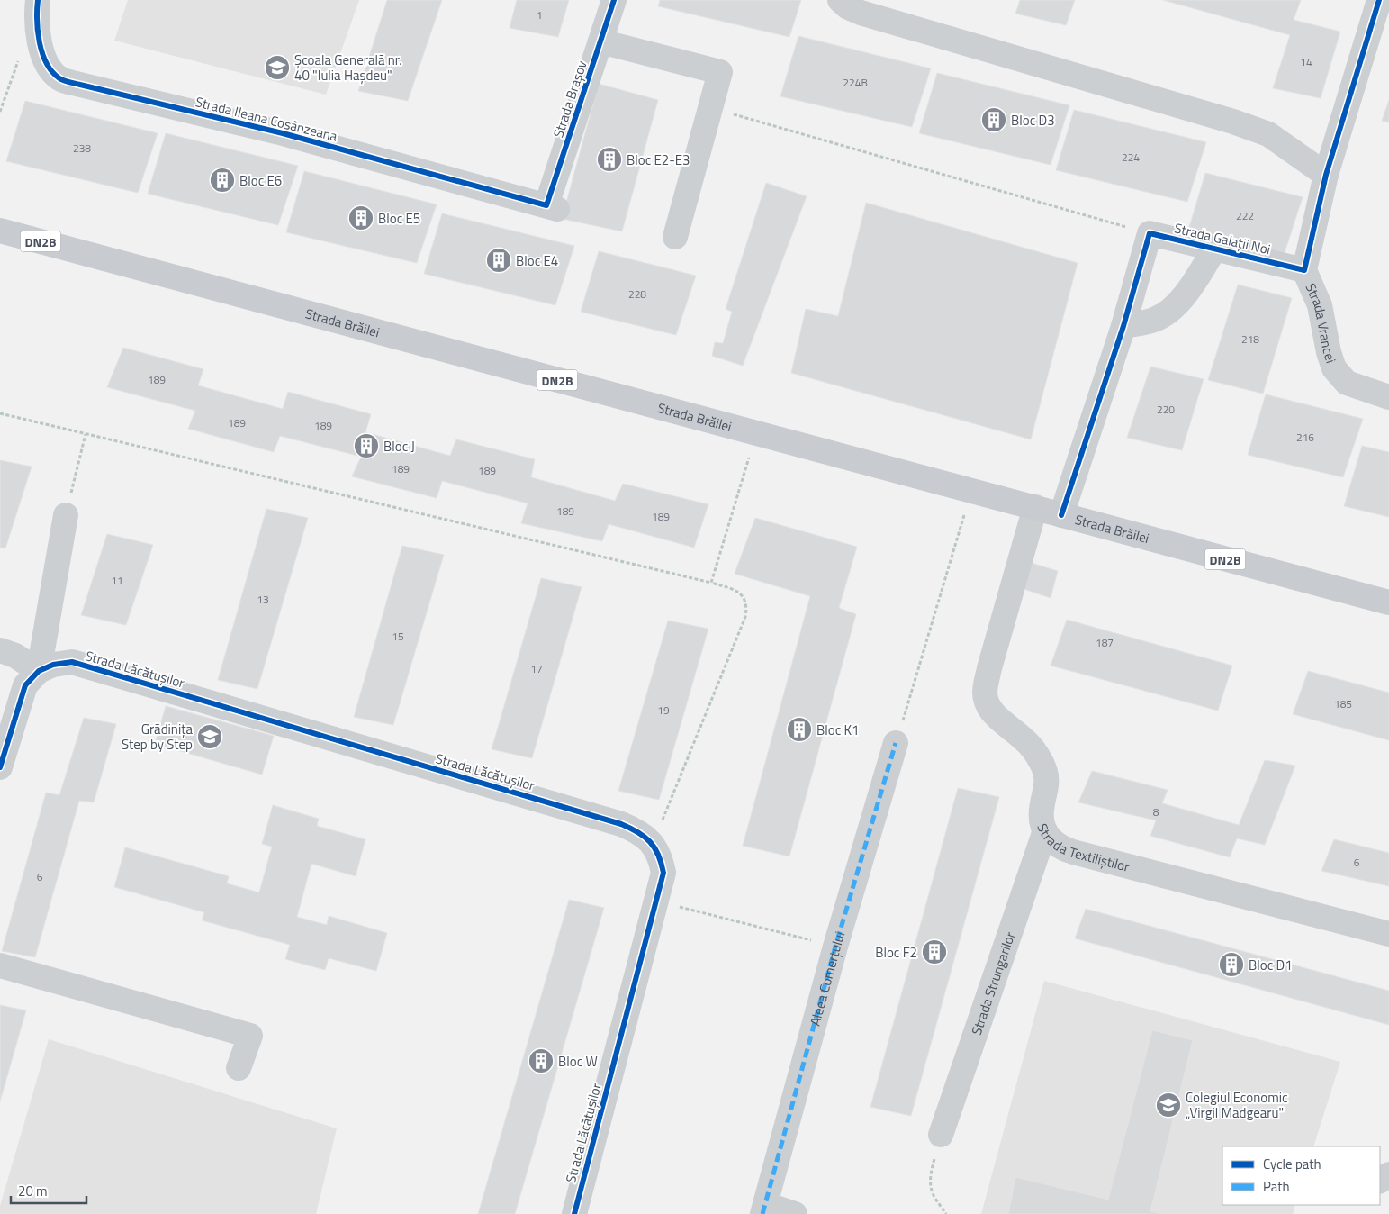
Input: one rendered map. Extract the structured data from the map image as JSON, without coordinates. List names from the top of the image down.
{
  "streets": {
    "main road": ["DN2B", "Strada Brăilei"],
    "street": [
      "Strada Brașov",
      "Strada Ileana Cosânzeana",
      "Strada Galații Noi",
      "Strada Vrancei",
      "Strada Lăcătușilor",
      "Strada Textiliștilor",
      "Aleea Comerțului",
      "Strada Strungarilor"
    ]
  },
  "crossings": [
    ["Strada Brașov", "Strada Ileana Cosânzeana"],
    ["Strada Galații Noi", "Strada Vrancei"],
    ["Strada Brăilei", "Strada Textiliștilor"],
    ["Strada Textiliștilor", "Strada Strungarilor"]
  ],
  "places": {
    "school or university": ["Școala Generală nr. 40 \"Iulia Hașdeu\"", "Grădinița Step by Step", "Colegiul Economic „Virgil Madgearu\""],
    "building": [
      "Bloc D3",
      "Bloc E2-E3",
      "Bloc E6",
      "Bloc E5",
      "Bloc E4",
      "Bloc J",
      "Bloc K1",
      "Bloc F2",
      "Bloc D1",
      "Bloc W"
    ]
  },
  "house_numbers": [
    "1",
    "14",
    "224B",
    "238",
    "224",
    "222",
    "228",
    "218",
    "189",
    "220",
    "189",
    "189",
    "216",
    "189",
    "189",
    "189",
    "189",
    "11",
    "13",
    "15",
    "187",
    "17",
    "185",
    "19",
    "8",
    "6",
    "6"
  ],
  "legend": ["Cycle path", "Path"],
  "scale_bar": "20 m"
}
